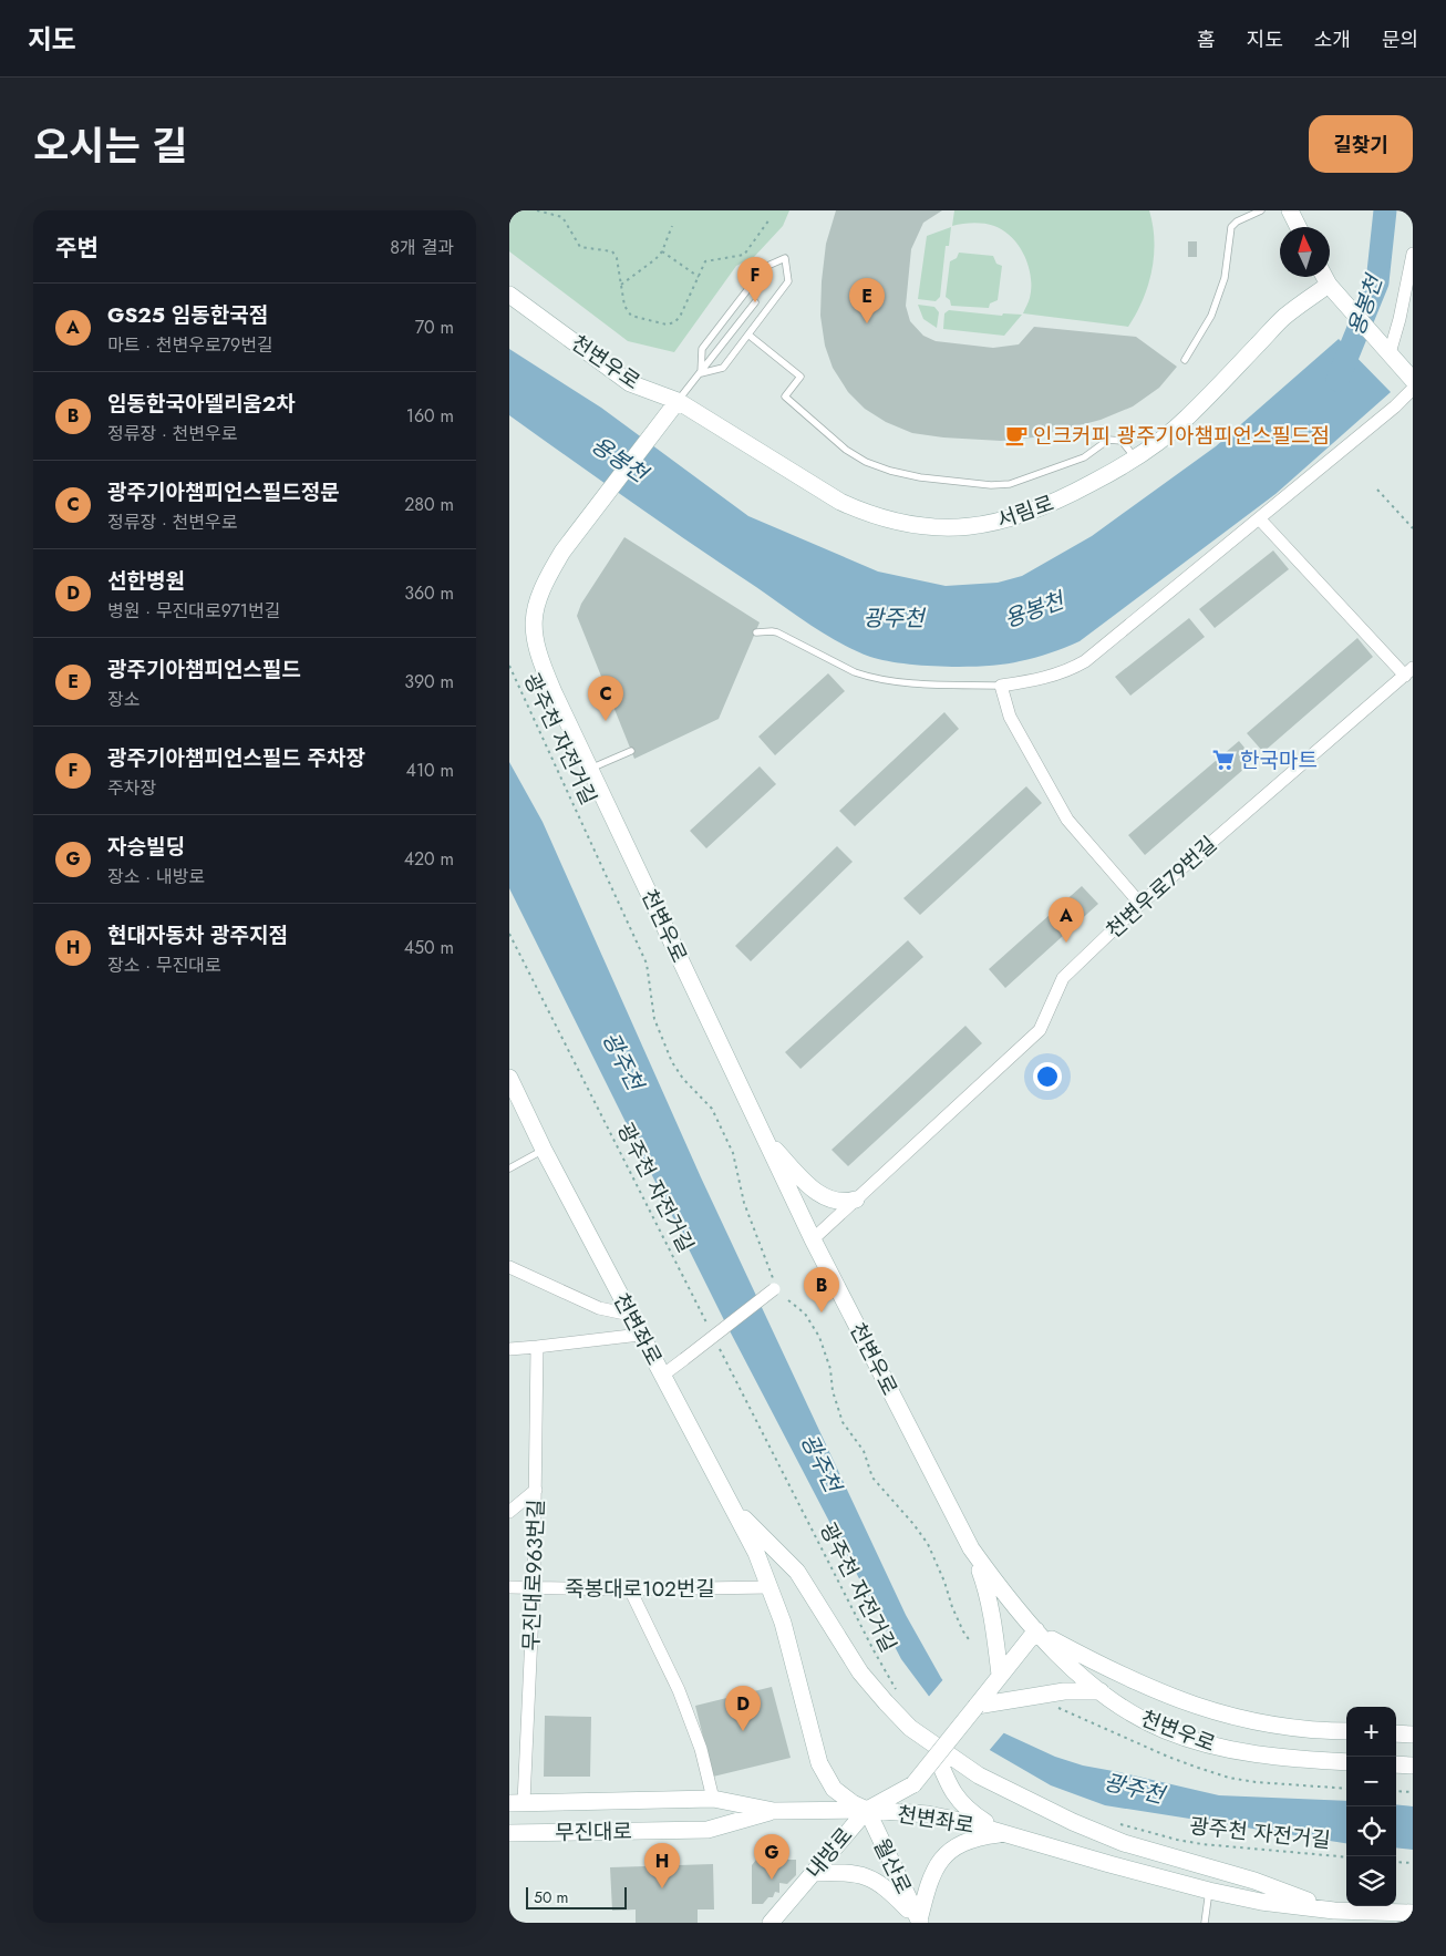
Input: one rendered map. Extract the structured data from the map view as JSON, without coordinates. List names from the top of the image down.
{
  "streets": {
    "street": [
      "천변우로",
      "서림로",
      "천변우로79번길",
      "천변좌로",
      "무진대로963번길",
      "죽봉대로102번길",
      "무진대로",
      "내방로",
      "월산로"
    ],
    "path": ["광주천 자전거길"]
  },
  "crossings": [
    ["천변우로", "서림로"],
    ["천변우로", "천변우로79번길"],
    ["천변좌로", "죽봉대로102번길"],
    ["천변좌로", "무진대로"],
    ["천변좌로", "내방로"],
    ["천변좌로", "월산로"],
    ["무진대로963번길", "죽봉대로102번길"],
    ["무진대로963번길", "무진대로"],
    ["무진대로", "내방로"],
    ["무진대로", "월산로"],
    ["내방로", "월산로"]
  ],
  "water": ["용봉천", "광주천"],
  "places": {
    "cafe": ["인크커피 광주기아챔피언스필드점"],
    "supermarket": ["한국마트"]
  },
  "scale_bar": "50 m",
  "north": "top",
  "page": {
    "header": "지도",
    "nav": [
      "홈",
      "지도",
      "소개",
      "문의"
    ],
    "title": "오시는 길",
    "buttons": "길찾기",
    "heading": ["주변", "8개 결과"],
    "pins": [
      "F",
      "E",
      "C",
      "A",
      "B",
      "D",
      "G",
      "H"
    ],
    "list": [
      {
        "mark": "A",
        "name": "GS25 임동한국점",
        "note": "마트 · 천변우로79번길",
        "value": "70 m"
      },
      {
        "mark": "B",
        "name": "임동한국아델리움2차",
        "note": "정류장 · 천변우로",
        "value": "160 m"
      },
      {
        "mark": "C",
        "name": "광주기아챔피언스필드정문",
        "note": "정류장 · 천변우로",
        "value": "280 m"
      },
      {
        "mark": "D",
        "name": "선한병원",
        "note": "병원 · 무진대로971번길",
        "value": "360 m"
      },
      {
        "mark": "E",
        "name": "광주기아챔피언스필드",
        "note": "장소",
        "value": "390 m"
      },
      {
        "mark": "F",
        "name": "광주기아챔피언스필드 주차장",
        "note": "주차장",
        "value": "410 m"
      },
      {
        "mark": "G",
        "name": "자승빌딩",
        "note": "장소 · 내방로",
        "value": "420 m"
      },
      {
        "mark": "H",
        "name": "현대자동차 광주지점",
        "note": "장소 · 무진대로",
        "value": "450 m"
      }
    ],
    "map_buttons": ["+", "−"],
    "scale": "50 m"
  }
}
